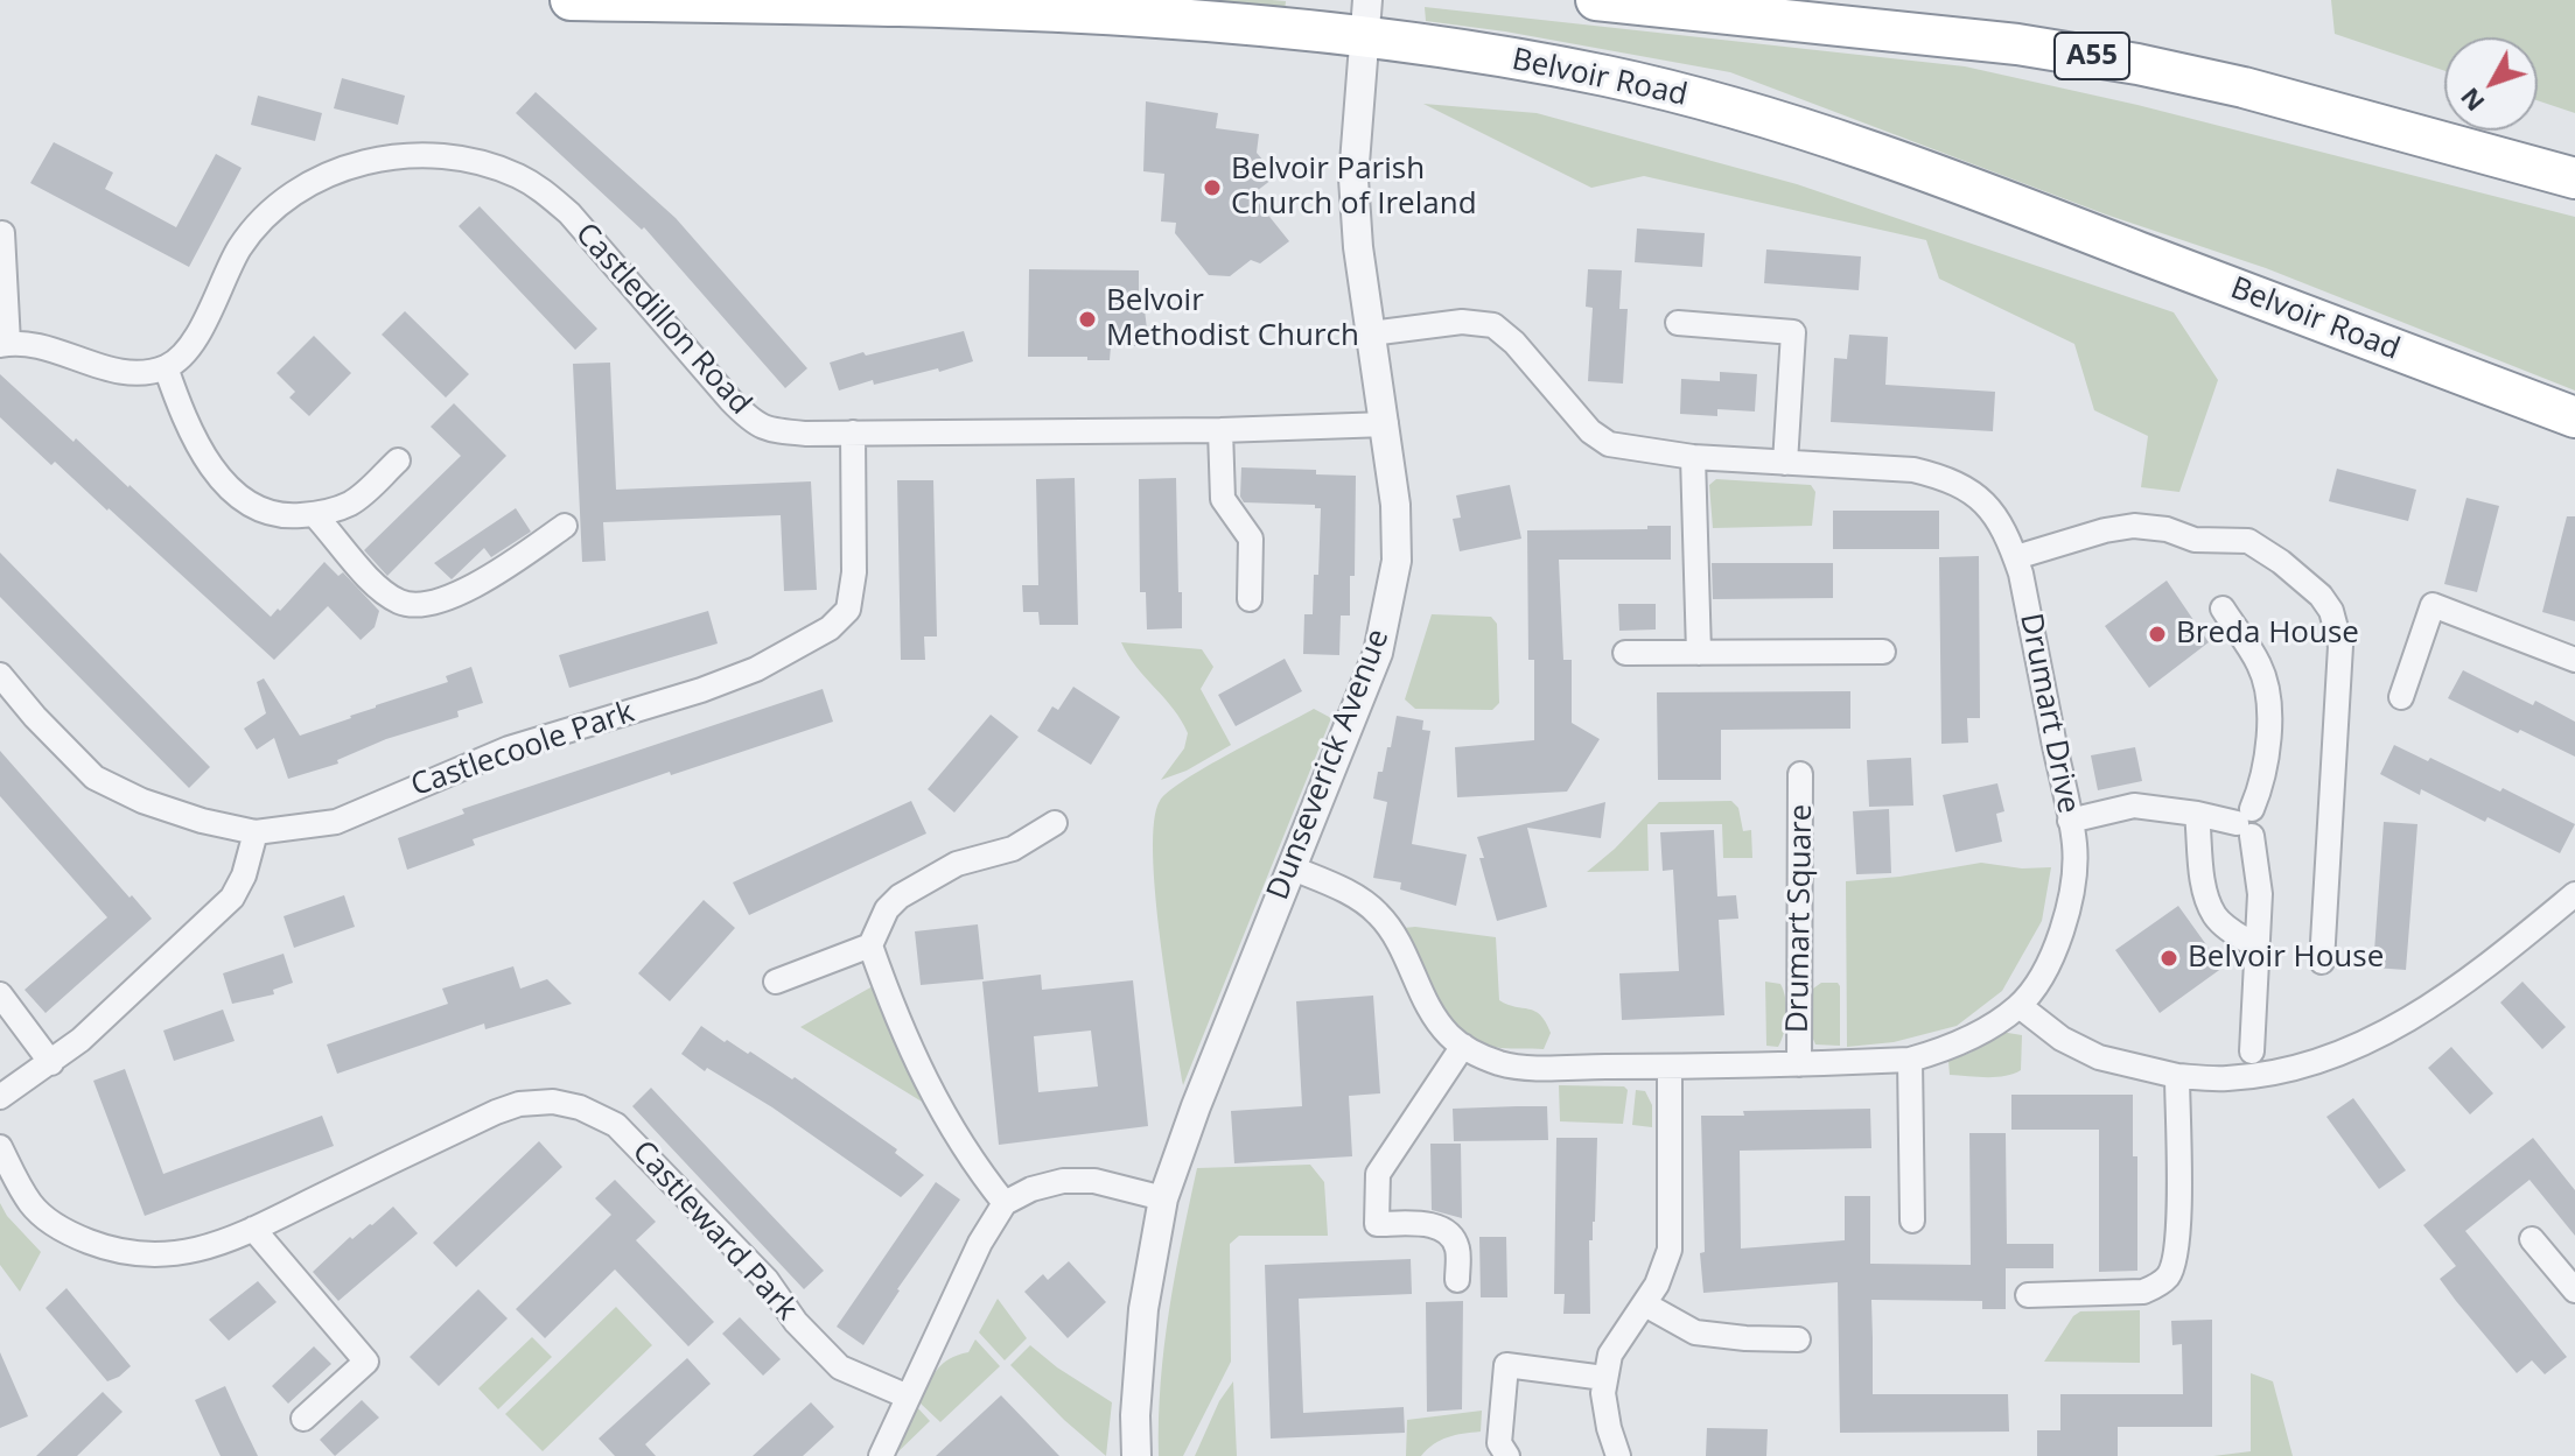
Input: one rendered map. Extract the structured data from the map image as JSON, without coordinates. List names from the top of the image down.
{
  "streets": {
    "highway": ["A55", "Belvoir Road"],
    "street": [
      "Castledillon Road",
      "Drumart Drive",
      "Castlecoole Park",
      "Dunseverick Avenue",
      "Drumart Square",
      "Castleward Park"
    ]
  },
  "crossings": [
    ["Belvoir Road", "Dunseverick Avenue"],
    ["Castledillon Road", "Castlecoole Park"],
    ["Castledillon Road", "Dunseverick Avenue"],
    ["Drumart Drive", "Dunseverick Avenue"],
    ["Drumart Drive", "Drumart Square"]
  ],
  "places": [
    "Belvoir Parish Church of Ireland",
    "Belvoir Methodist Church",
    "Breda House",
    "Belvoir House"
  ],
  "north": "bottom left"
}
